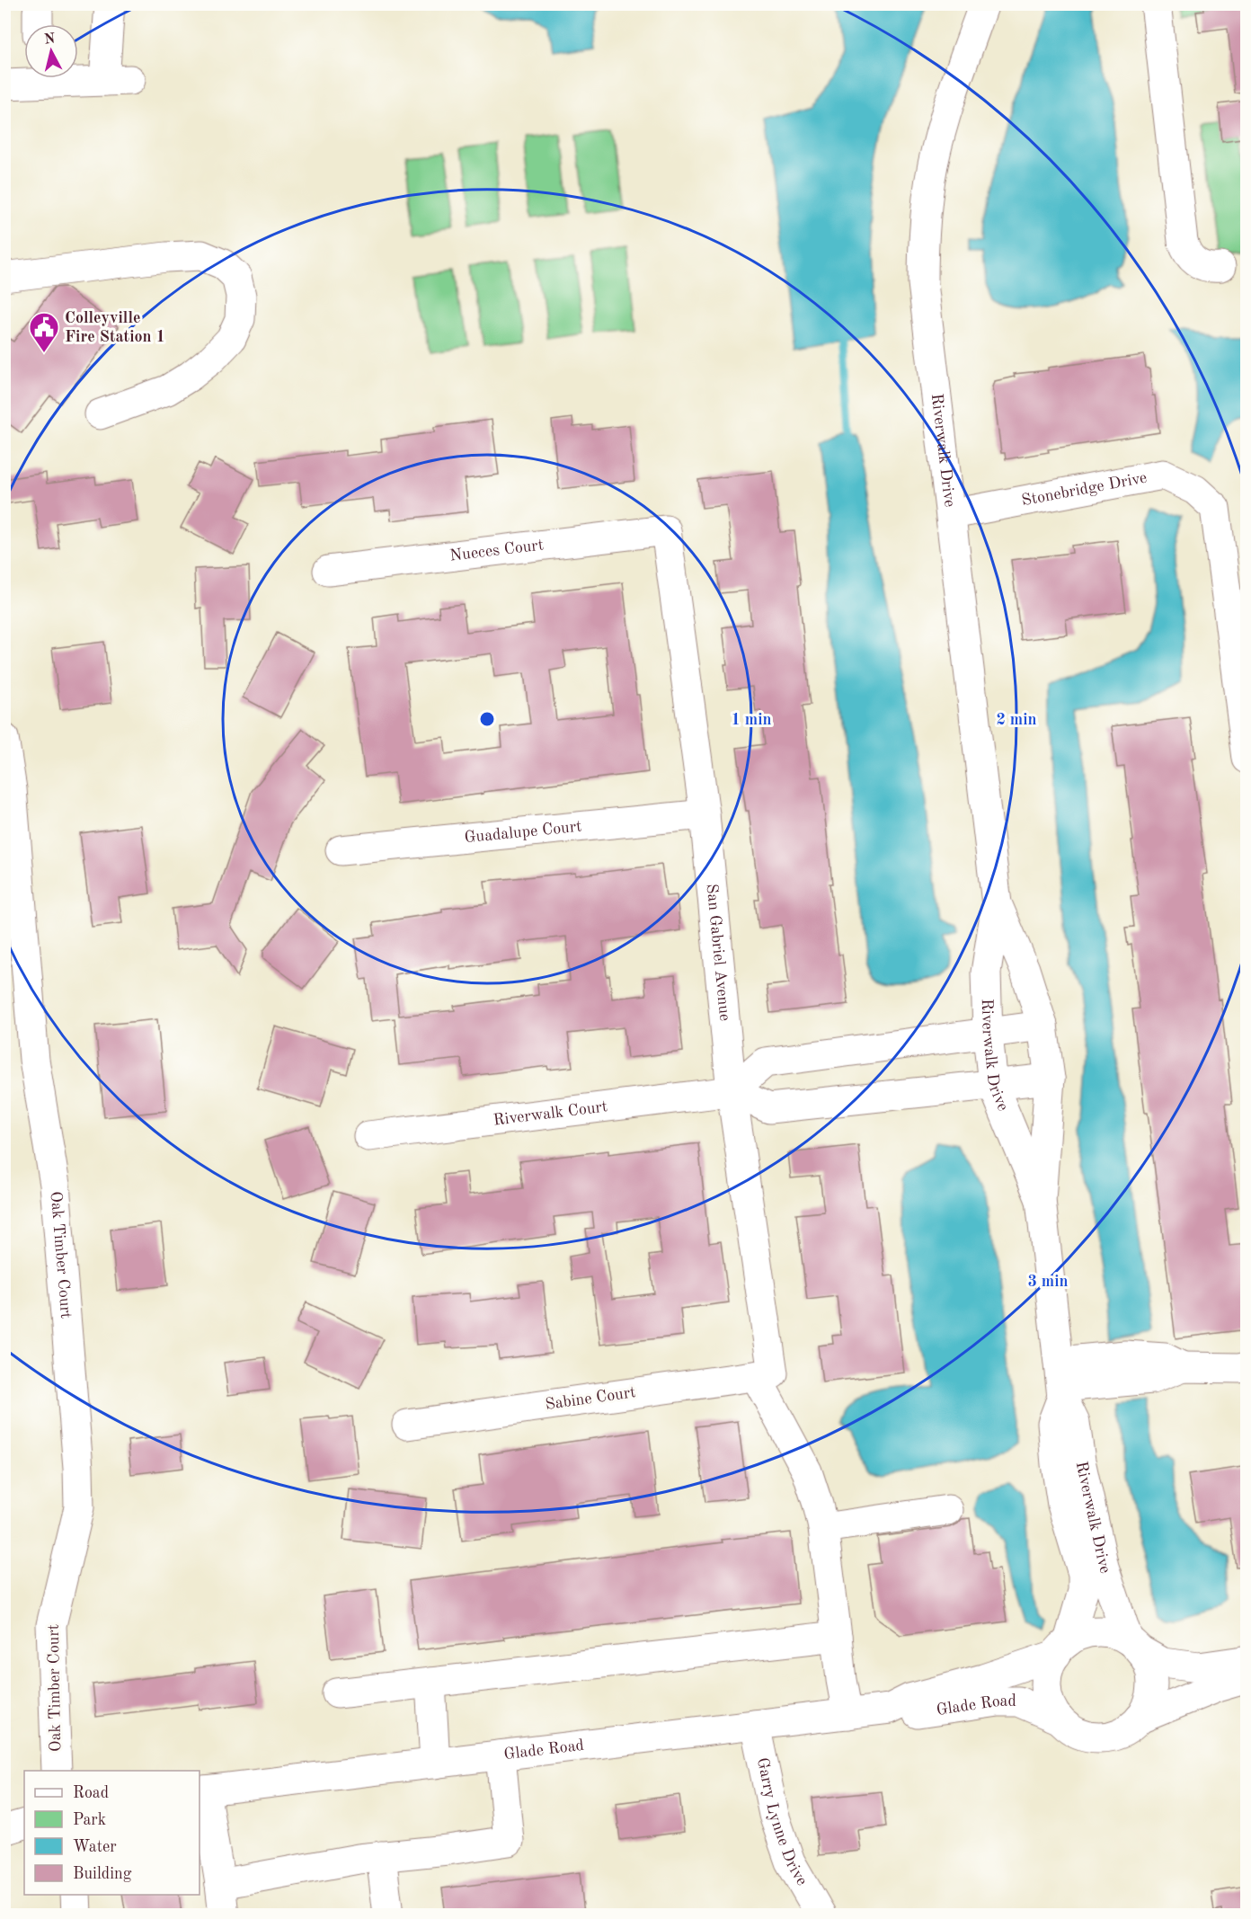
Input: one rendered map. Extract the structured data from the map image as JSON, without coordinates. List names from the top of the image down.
{
  "streets": {
    "street": [
      "Riverwalk Drive",
      "Stonebridge Drive",
      "Nueces Court",
      "Guadalupe Court",
      "San Gabriel Avenue",
      "Riverwalk Court",
      "Oak Timber Court",
      "Sabine Court",
      "Glade Road",
      "Garry Lynne Drive"
    ]
  },
  "crossings": [
    ["Riverwalk Drive", "Stonebridge Drive"],
    ["Riverwalk Drive", "Glade Road"],
    ["Nueces Court", "San Gabriel Avenue"],
    ["Guadalupe Court", "San Gabriel Avenue"],
    ["San Gabriel Avenue", "Riverwalk Court"],
    ["San Gabriel Avenue", "Sabine Court"],
    ["San Gabriel Avenue", "Glade Road"],
    ["Glade Road", "Garry Lynne Drive"]
  ],
  "places": {
    "public building": ["Colleyville Fire Station 1"]
  },
  "legend": [
    "Road",
    "Park",
    "Water",
    "Building"
  ],
  "north": "top",
  "rings": ["1 min", "2 min", "3 min"]
}
